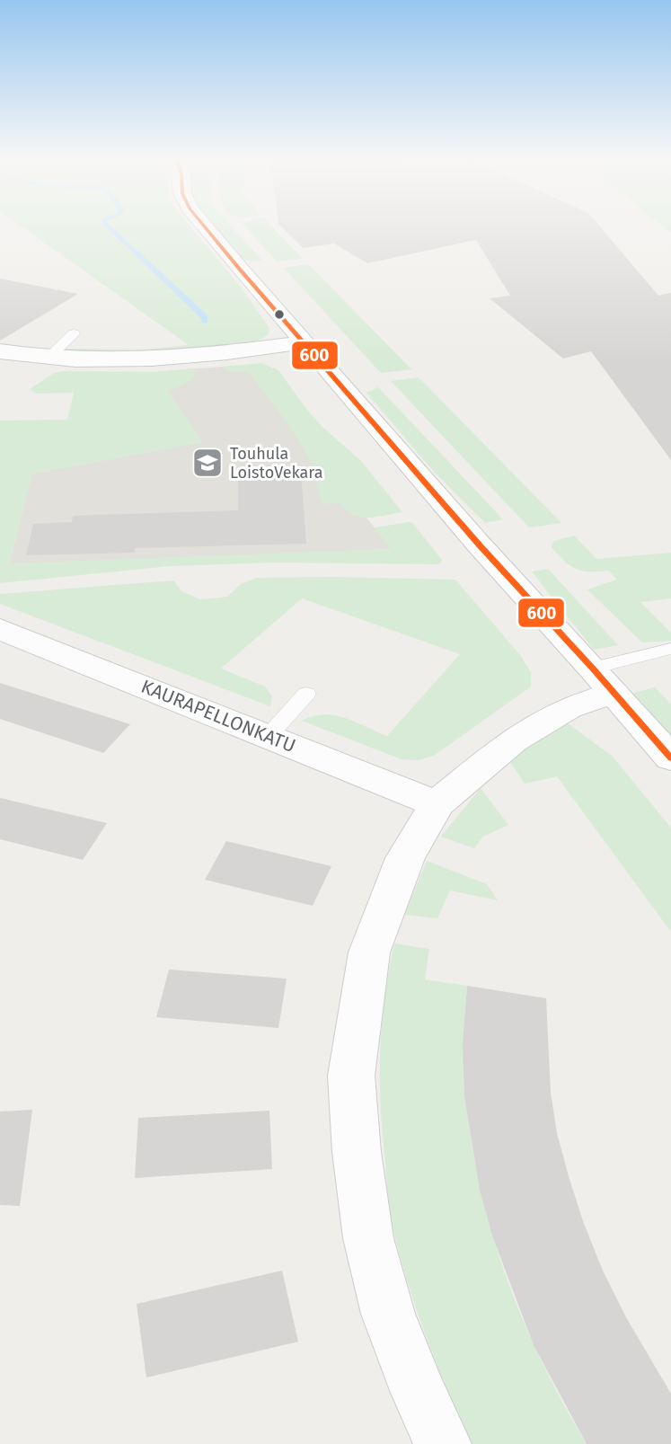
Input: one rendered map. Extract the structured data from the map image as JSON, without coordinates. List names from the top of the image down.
{
  "streets": {
    "street": ["KAURAPELLONKATU"]
  },
  "places": {
    "school or university": ["Touhula LoistoVekara"]
  },
  "lines": ["transit line 600"]
}
